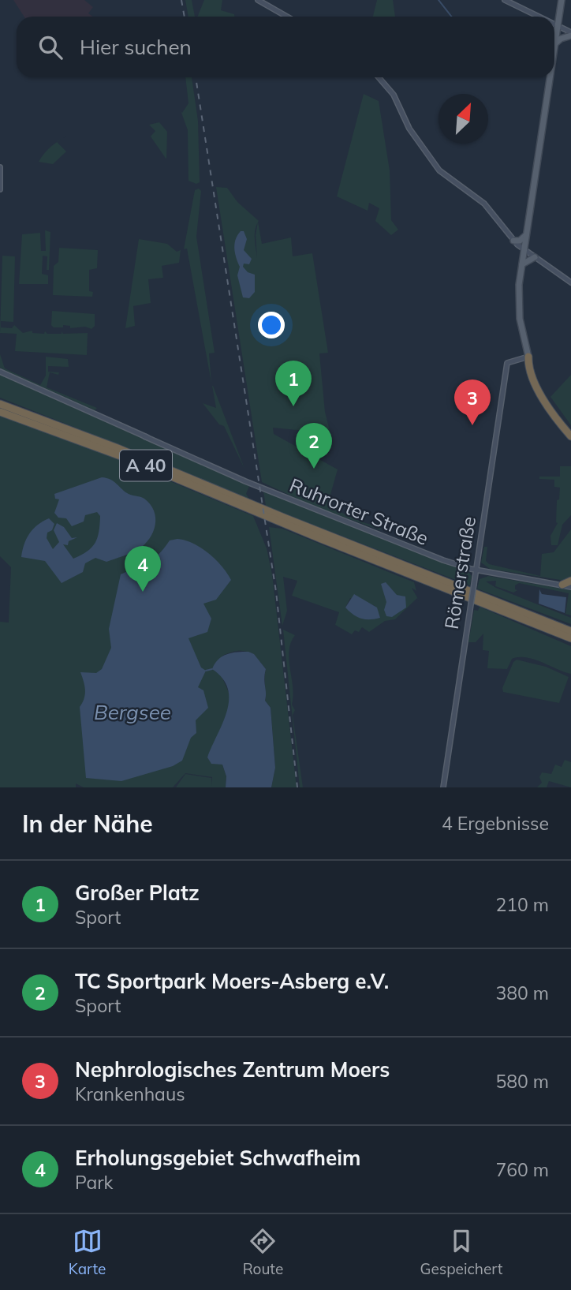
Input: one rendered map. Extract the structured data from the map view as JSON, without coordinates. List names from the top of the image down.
{
  "streets": {
    "highway": ["A 40"],
    "street": ["Ruhrorter Straße", "Römerstraße"]
  },
  "crossings": [
    ["Ruhrorter Straße", "Römerstraße"]
  ],
  "water": ["Bergsee"],
  "north": "top right",
  "page": {
    "search": "Hier suchen",
    "pins": [
      "1",
      "3",
      "2",
      "4"
    ],
    "heading": ["In der Nähe", "4 Ergebnisse"],
    "list": [
      {
        "mark": "1",
        "name": "Großer Platz",
        "note": "Sport",
        "value": "210 m"
      },
      {
        "mark": "2",
        "name": "TC Sportpark Moers-Asberg e.V.",
        "note": "Sport",
        "value": "380 m"
      },
      {
        "mark": "3",
        "name": "Nephrologisches Zentrum Moers",
        "note": "Krankenhaus",
        "value": "580 m"
      },
      {
        "mark": "4",
        "name": "Erholungsgebiet Schwafheim",
        "note": "Park",
        "value": "760 m"
      }
    ],
    "nav": ["Karte", "Route", "Gespeichert"]
  }
}
